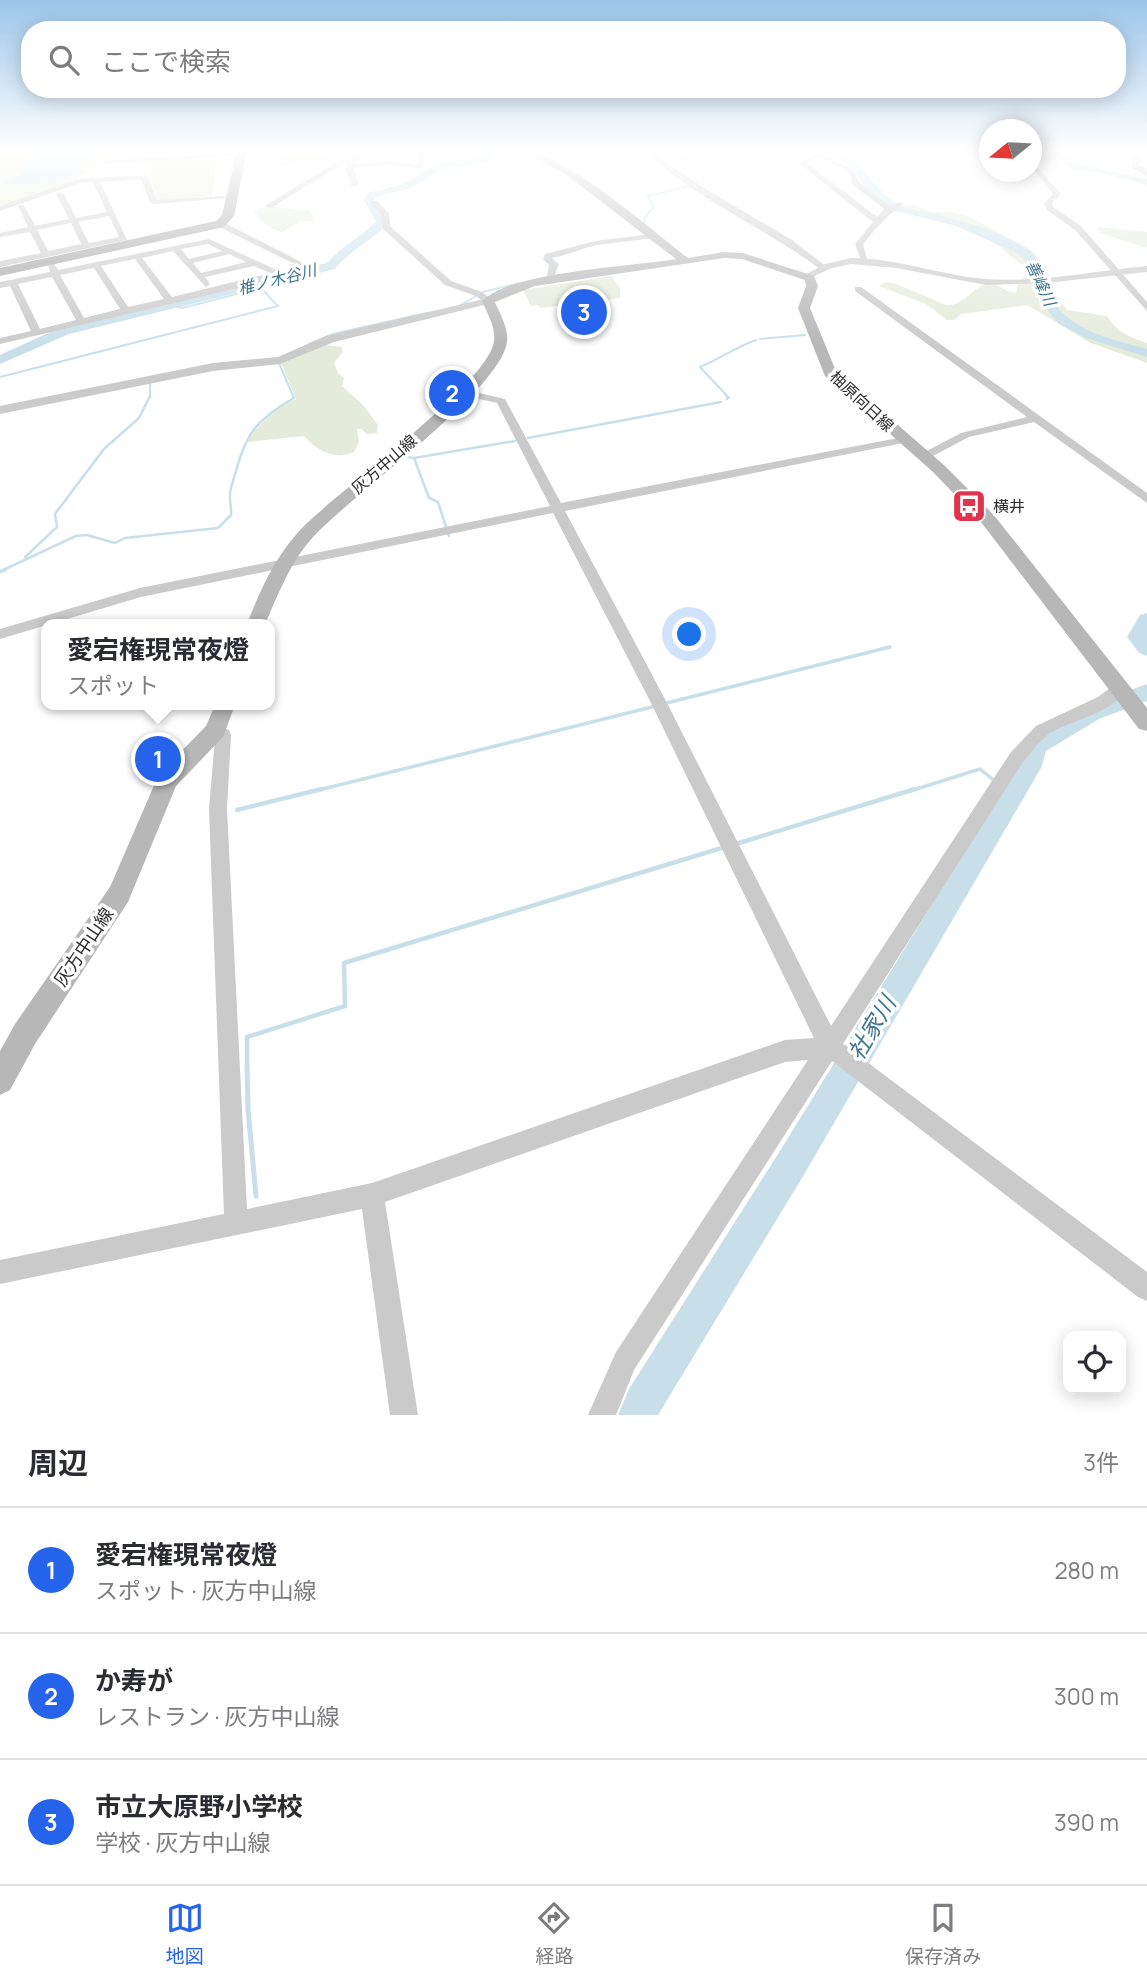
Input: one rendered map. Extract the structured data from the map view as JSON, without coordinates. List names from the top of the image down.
{
  "streets": {
    "main road": ["柚原向日線", "灰方中山線"]
  },
  "water": ["椎ノ木谷川", "善峰川", "社家川"],
  "places": {
    "bus stop": ["横井"]
  },
  "north": "left",
  "page": {
    "search": "ここで検索",
    "pins": ["3", "2", "1"],
    "popup": ["愛宕権現常夜燈", "スポット"],
    "heading": ["周辺", "3件"],
    "list": [
      {
        "mark": "1",
        "name": "愛宕権現常夜燈",
        "note": "スポット · 灰方中山線",
        "value": "280 m"
      },
      {
        "mark": "2",
        "name": "か寿が",
        "note": "レストラン · 灰方中山線",
        "value": "300 m"
      },
      {
        "mark": "3",
        "name": "市立大原野小学校",
        "note": "学校 · 灰方中山線",
        "value": "390 m"
      }
    ],
    "nav": ["地図", "経路", "保存済み"]
  }
}
